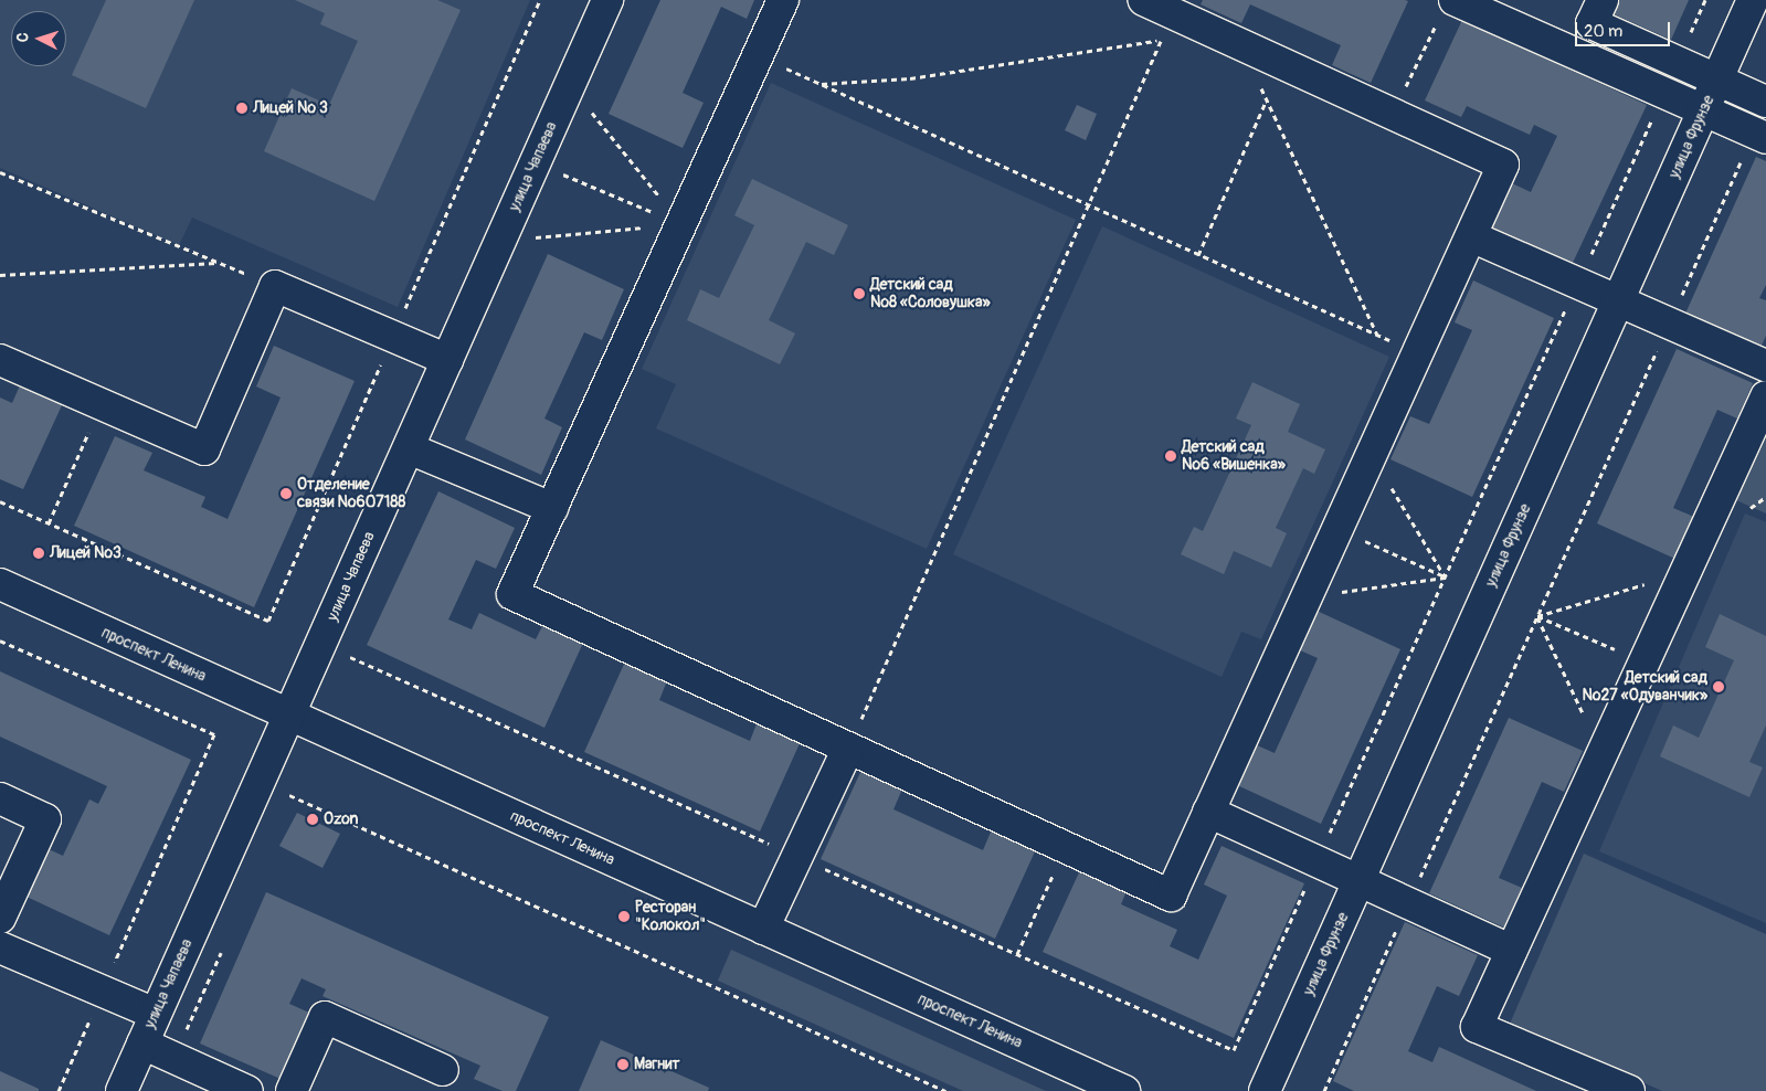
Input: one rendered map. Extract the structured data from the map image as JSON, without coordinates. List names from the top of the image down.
{
  "streets": {
    "street": ["улица Фрунзе", "улица Чапаева", "проспект Ленина"]
  },
  "crossings": [
    ["улица Чапаева", "проспект Ленина"]
  ],
  "places": [
    "Лицей № 3",
    "Детский сад №8 «Соловушка»",
    "Детский сад №6 «Вишенка»",
    "Отделение связи №607188",
    "Лицей №3",
    "Детский сад №27 «Одуванчик»",
    "Ozon",
    "Ресторан \"Колокол\"",
    "Магнит"
  ],
  "scale_bar": "20 m",
  "north": "left"
}
